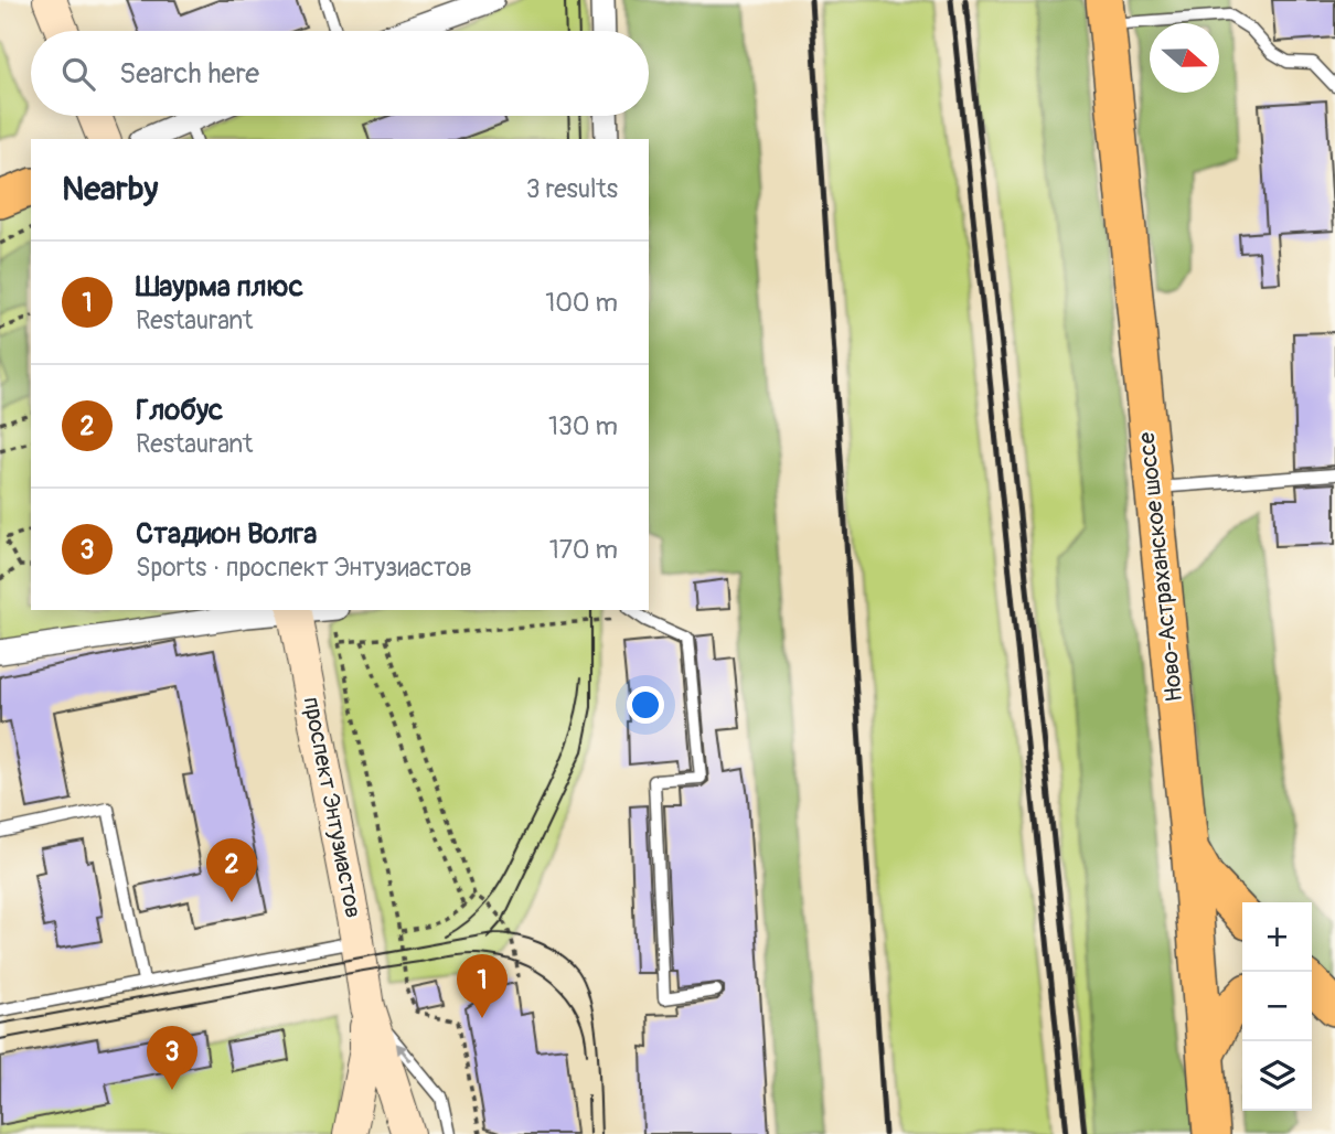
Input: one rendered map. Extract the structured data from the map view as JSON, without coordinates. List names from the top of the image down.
{
  "streets": {
    "main road": ["Ново-Астраханское шоссе", "проспект Энтузиастов"]
  },
  "north": "right",
  "page": {
    "search": "Search here",
    "heading": ["Nearby", "3 results"],
    "list": [
      {
        "mark": "1",
        "name": "Шаурма плюс",
        "note": "Restaurant",
        "value": "100 m"
      },
      {
        "mark": "2",
        "name": "Глобус",
        "note": "Restaurant",
        "value": "130 m"
      },
      {
        "mark": "3",
        "name": "Стадион Волга",
        "note": "Sports · проспект Энтузиастов",
        "value": "170 m"
      }
    ],
    "pins": ["2", "1", "3"],
    "map_buttons": ["+", "−"]
  }
}
